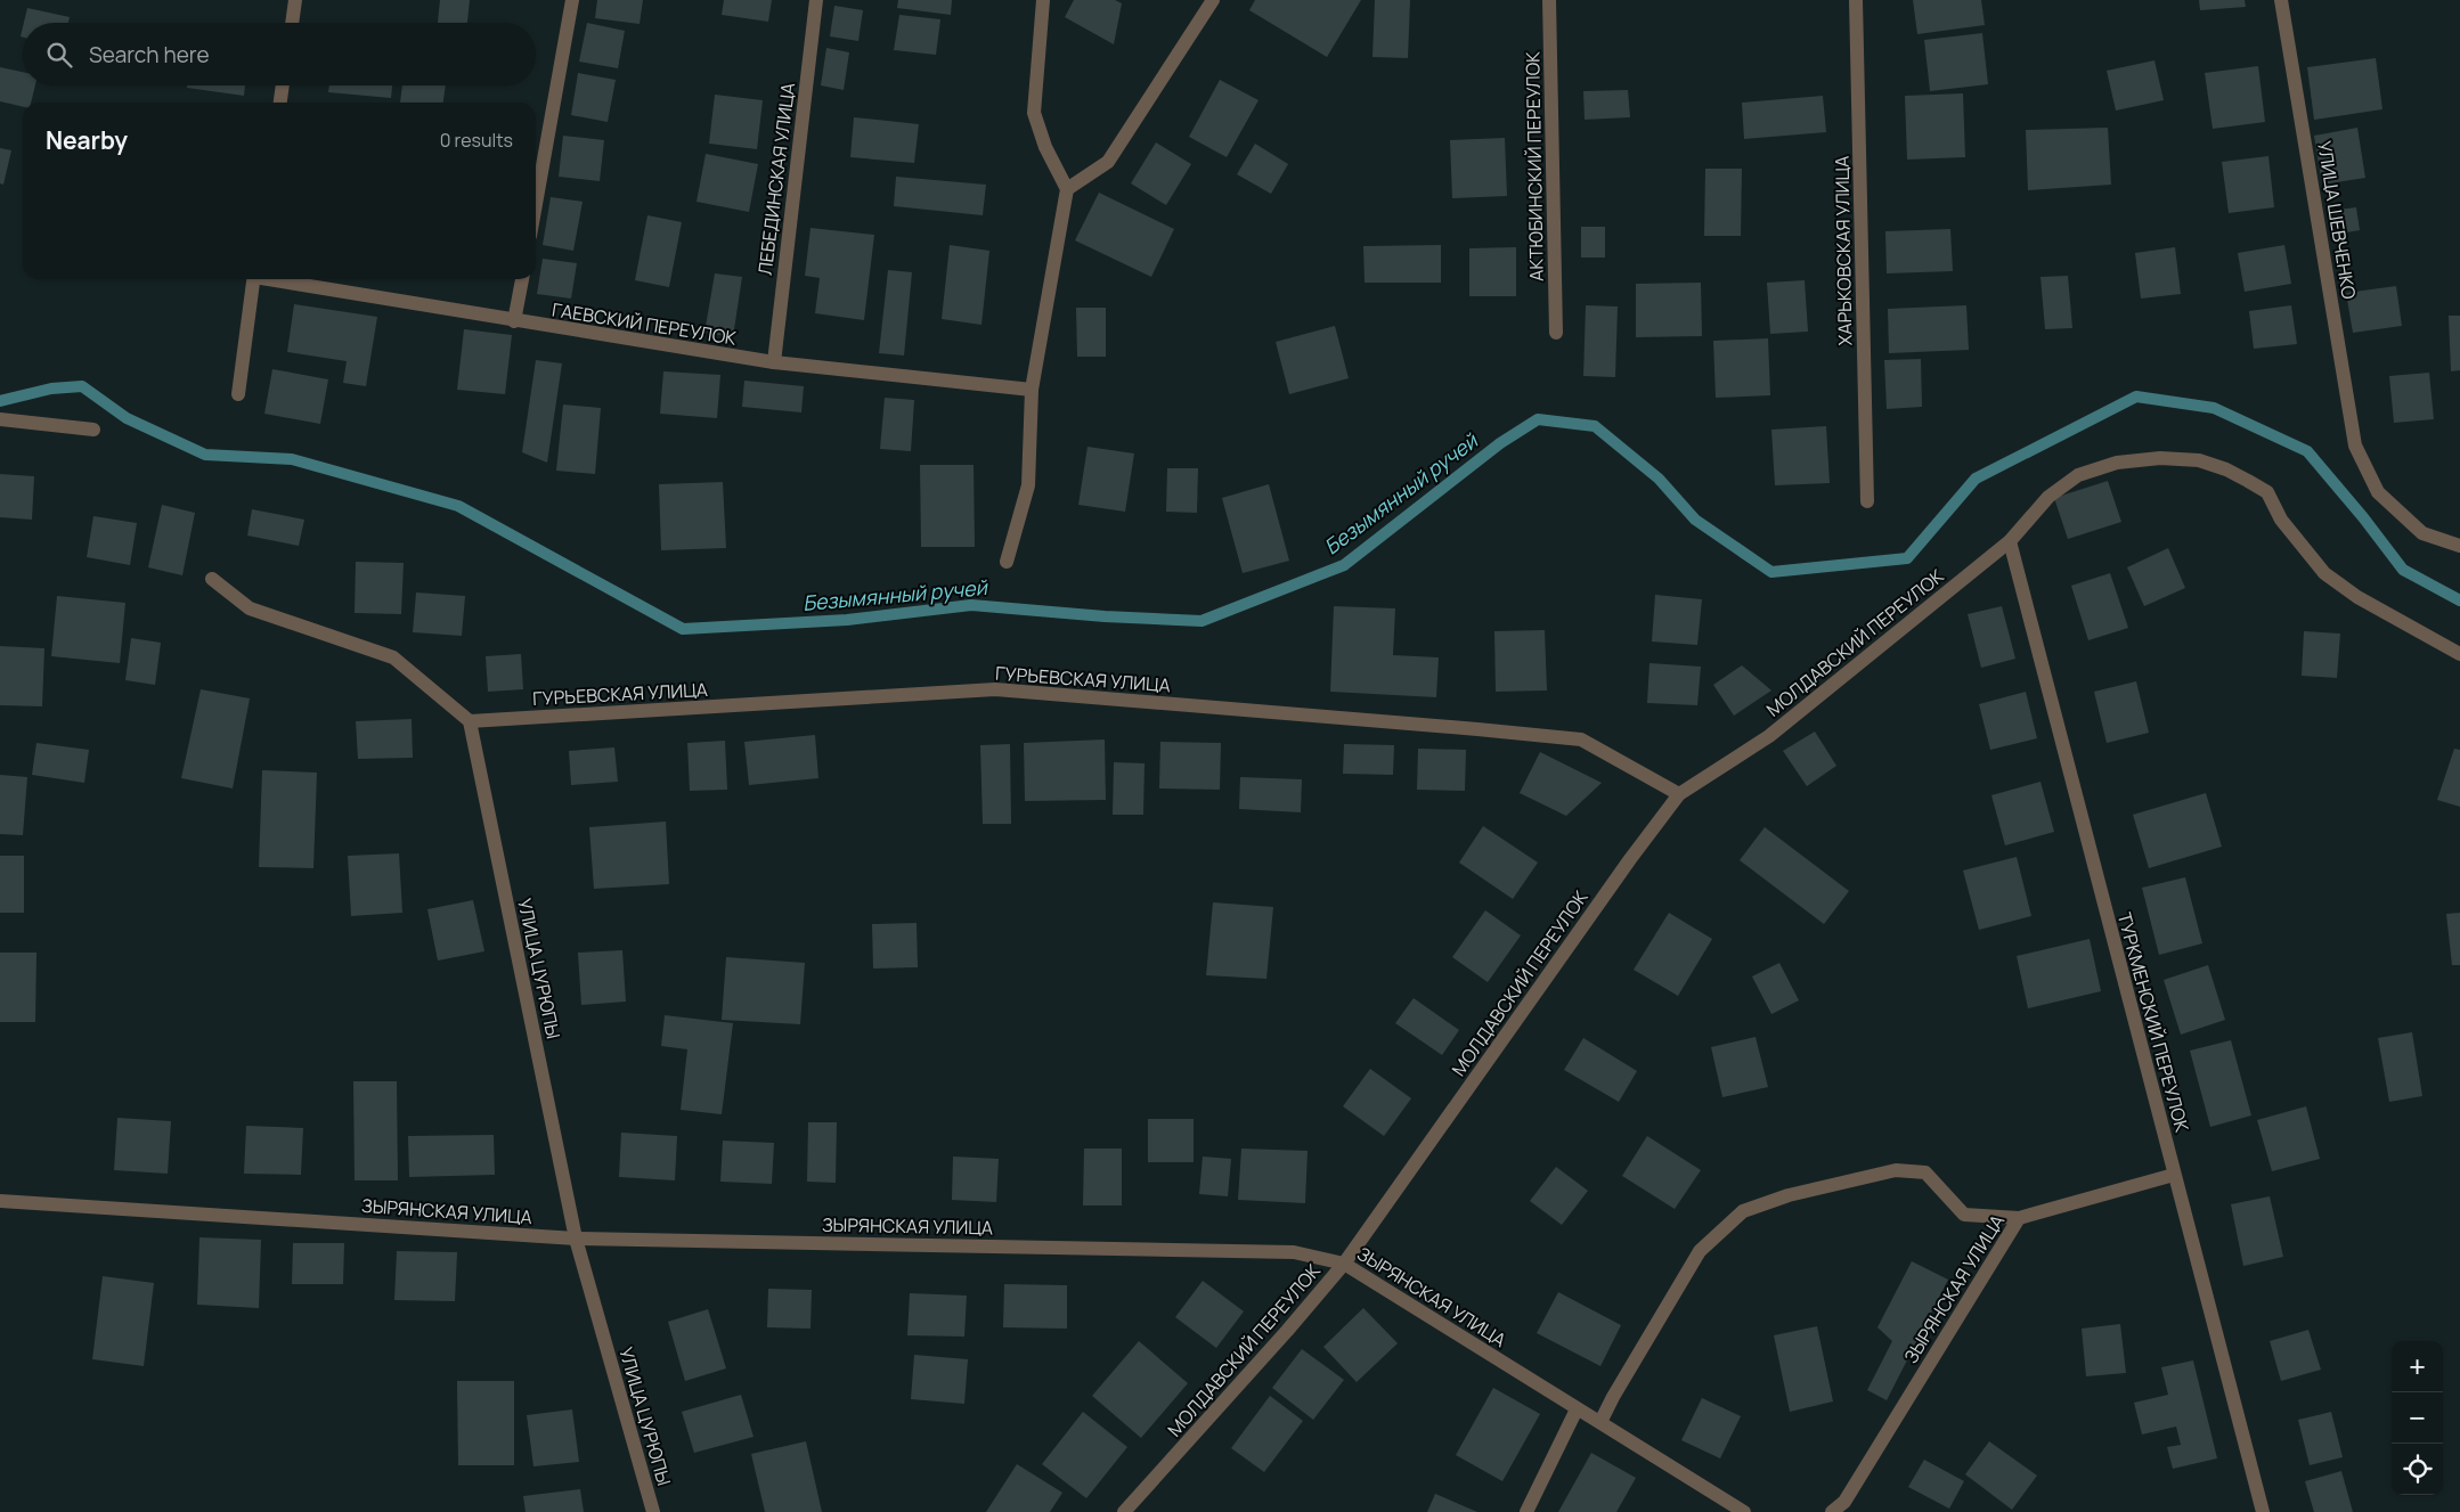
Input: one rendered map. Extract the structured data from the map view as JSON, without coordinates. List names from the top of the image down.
{
  "streets": {
    "street": [
      "АКТЮБИНСКИЙ ПЕРЕУЛОК",
      "ЛЕБЕДИНСКАЯ УЛИЦА",
      "УЛИЦА ШЕВЧЕНКО",
      "ХАРЬКОВСКАЯ УЛИЦА",
      "ГАЕВСКИЙ ПЕРЕУЛОК",
      "МОЛДАВСКИЙ ПЕРЕУЛОК",
      "ГУРЬЕВСКАЯ УЛИЦА",
      "УЛИЦА ЦУРЮПЫ",
      "ТУРКМЕНСКИЙ ПЕРЕУЛОК",
      "ЗЫРЯНСКАЯ УЛИЦА"
    ]
  },
  "crossings": [
    ["ЛЕБЕДИНСКАЯ УЛИЦА", "ГАЕВСКИЙ ПЕРЕУЛОК"],
    ["МОЛДАВСКИЙ ПЕРЕУЛОК", "ГУРЬЕВСКАЯ УЛИЦА"],
    ["МОЛДАВСКИЙ ПЕРЕУЛОК", "ТУРКМЕНСКИЙ ПЕРЕУЛОК"],
    ["МОЛДАВСКИЙ ПЕРЕУЛОК", "ЗЫРЯНСКАЯ УЛИЦА"],
    ["ГУРЬЕВСКАЯ УЛИЦА", "УЛИЦА ЦУРЮПЫ"],
    ["УЛИЦА ЦУРЮПЫ", "ЗЫРЯНСКАЯ УЛИЦА"],
    ["ТУРКМЕНСКИЙ ПЕРЕУЛОК", "ЗЫРЯНСКАЯ УЛИЦА"]
  ],
  "water": ["Безымянный ручей"],
  "page": {
    "search": "Search here",
    "heading": ["Nearby", "0 results"],
    "map_buttons": ["+", "−"]
  }
}
